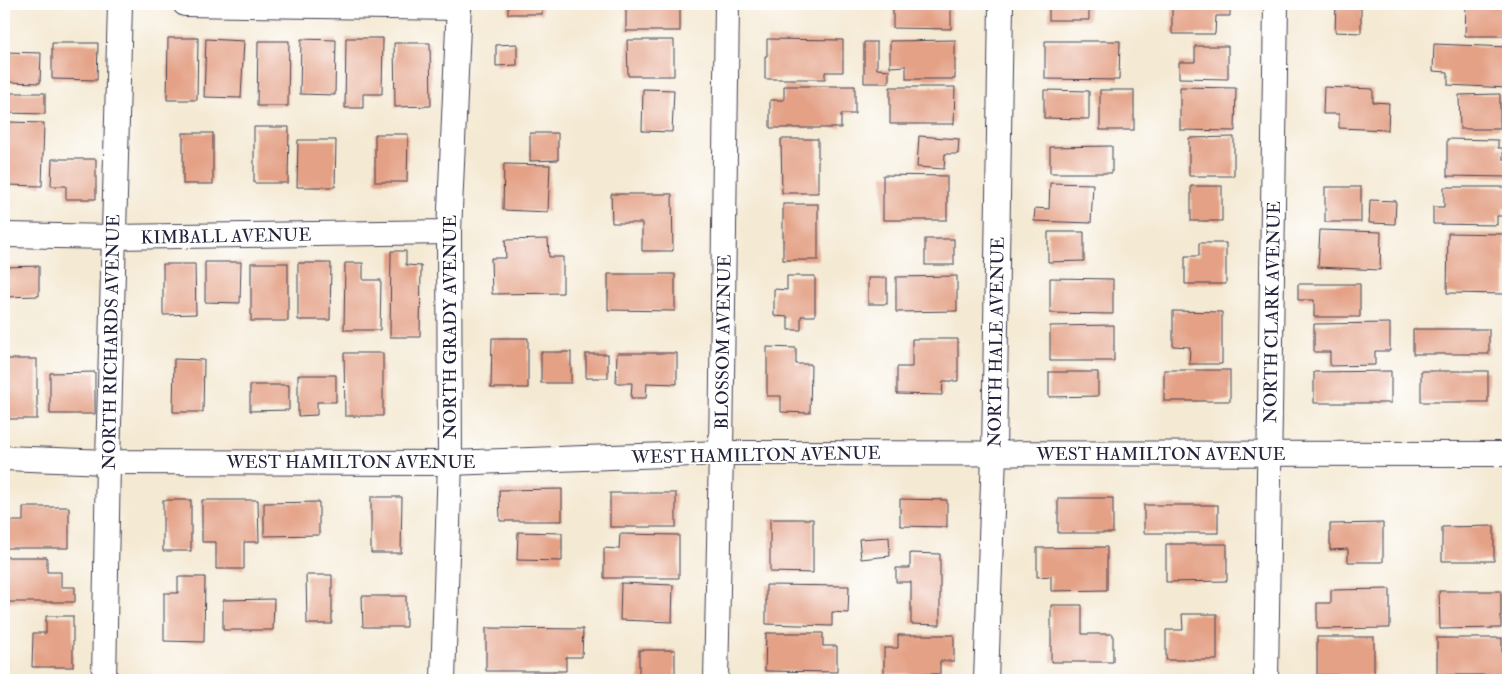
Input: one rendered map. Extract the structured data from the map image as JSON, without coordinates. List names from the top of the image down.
{
  "streets": {
    "street": [
      "KIMBALL AVENUE",
      "NORTH CLARK AVENUE",
      "NORTH GRADY AVENUE",
      "NORTH RICHARDS AVENUE",
      "BLOSSOM AVENUE",
      "NORTH HALE AVENUE",
      "WEST HAMILTON AVENUE"
    ]
  },
  "crossings": [
    ["KIMBALL AVENUE", "NORTH GRADY AVENUE"],
    ["KIMBALL AVENUE", "NORTH RICHARDS AVENUE"],
    ["NORTH CLARK AVENUE", "WEST HAMILTON AVENUE"],
    ["NORTH GRADY AVENUE", "WEST HAMILTON AVENUE"],
    ["NORTH RICHARDS AVENUE", "WEST HAMILTON AVENUE"],
    ["BLOSSOM AVENUE", "WEST HAMILTON AVENUE"],
    ["NORTH HALE AVENUE", "WEST HAMILTON AVENUE"]
  ]
}
